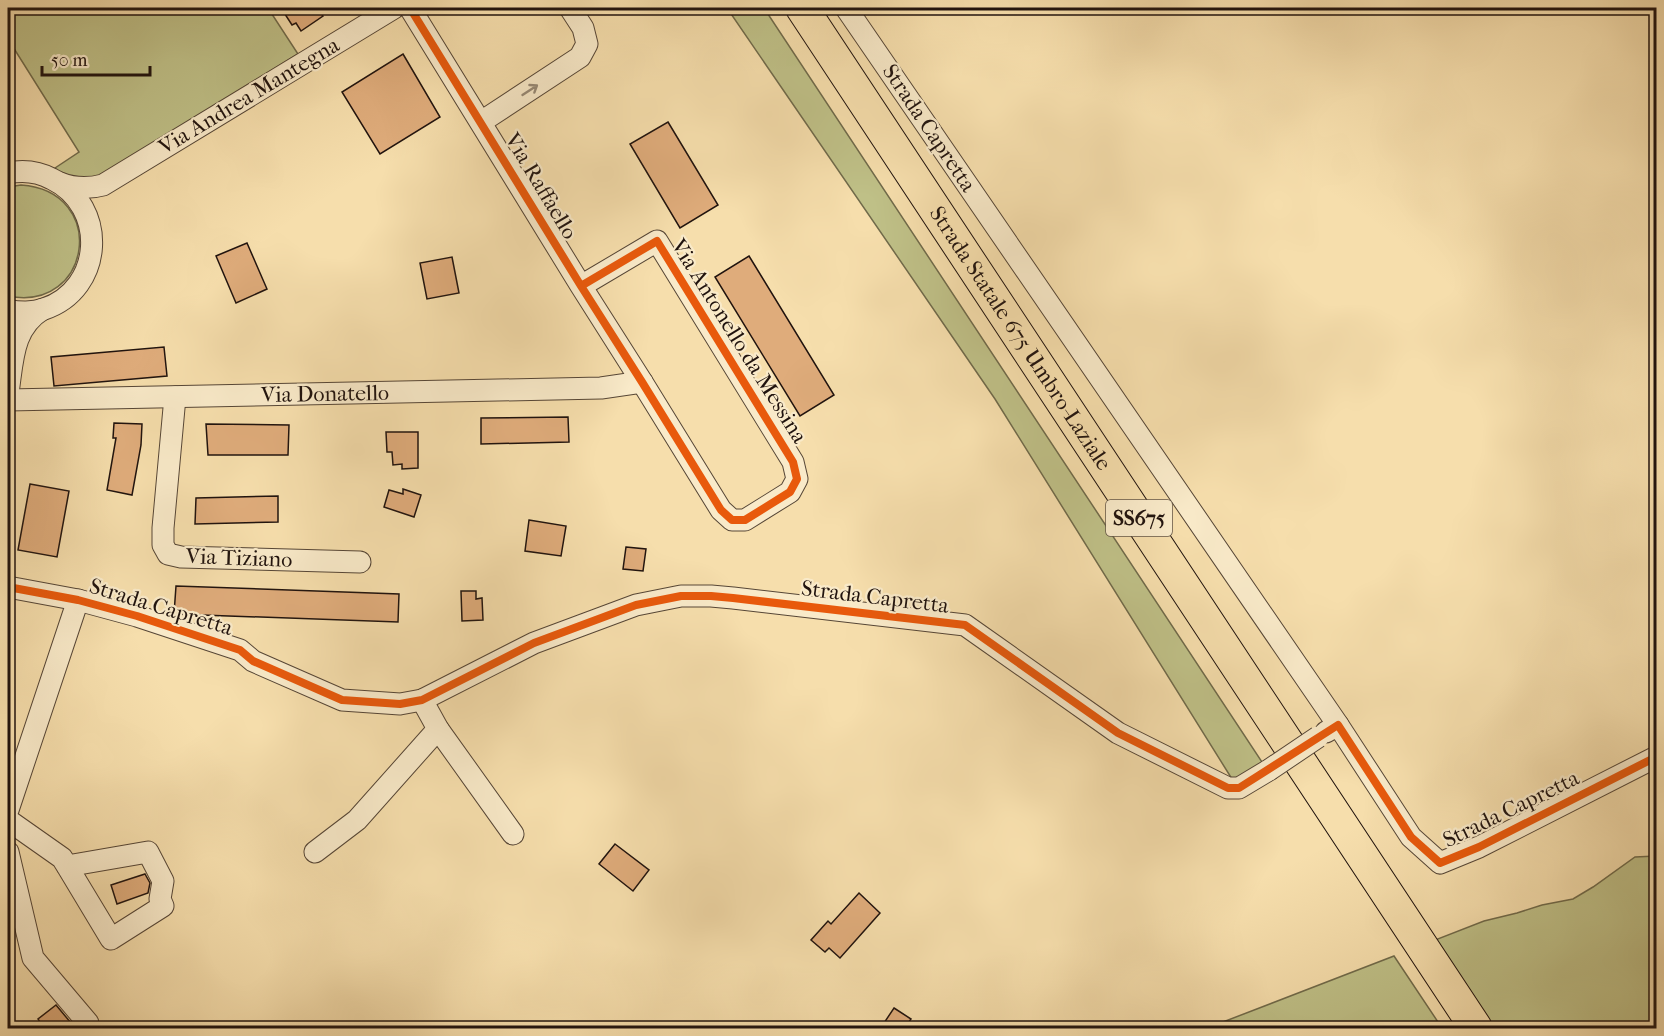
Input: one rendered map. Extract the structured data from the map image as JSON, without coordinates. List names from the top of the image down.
{
  "streets": {
    "highway": ["Strada Statale 675 Umbro-Laziale", "SS675"],
    "street": [
      "Via Andrea Mantegna",
      "Strada Capretta",
      "Via Raffaello",
      "Via Antonello da Messina",
      "Via Donatello",
      "Via Tiziano"
    ]
  },
  "crossings": [
    ["Via Raffaello", "Via Antonello da Messina"],
    ["Via Raffaello", "Via Donatello"],
    ["Via Antonello da Messina", "Via Donatello"],
    ["Via Donatello", "Via Tiziano"]
  ],
  "scale_bar": "50 m"
}
